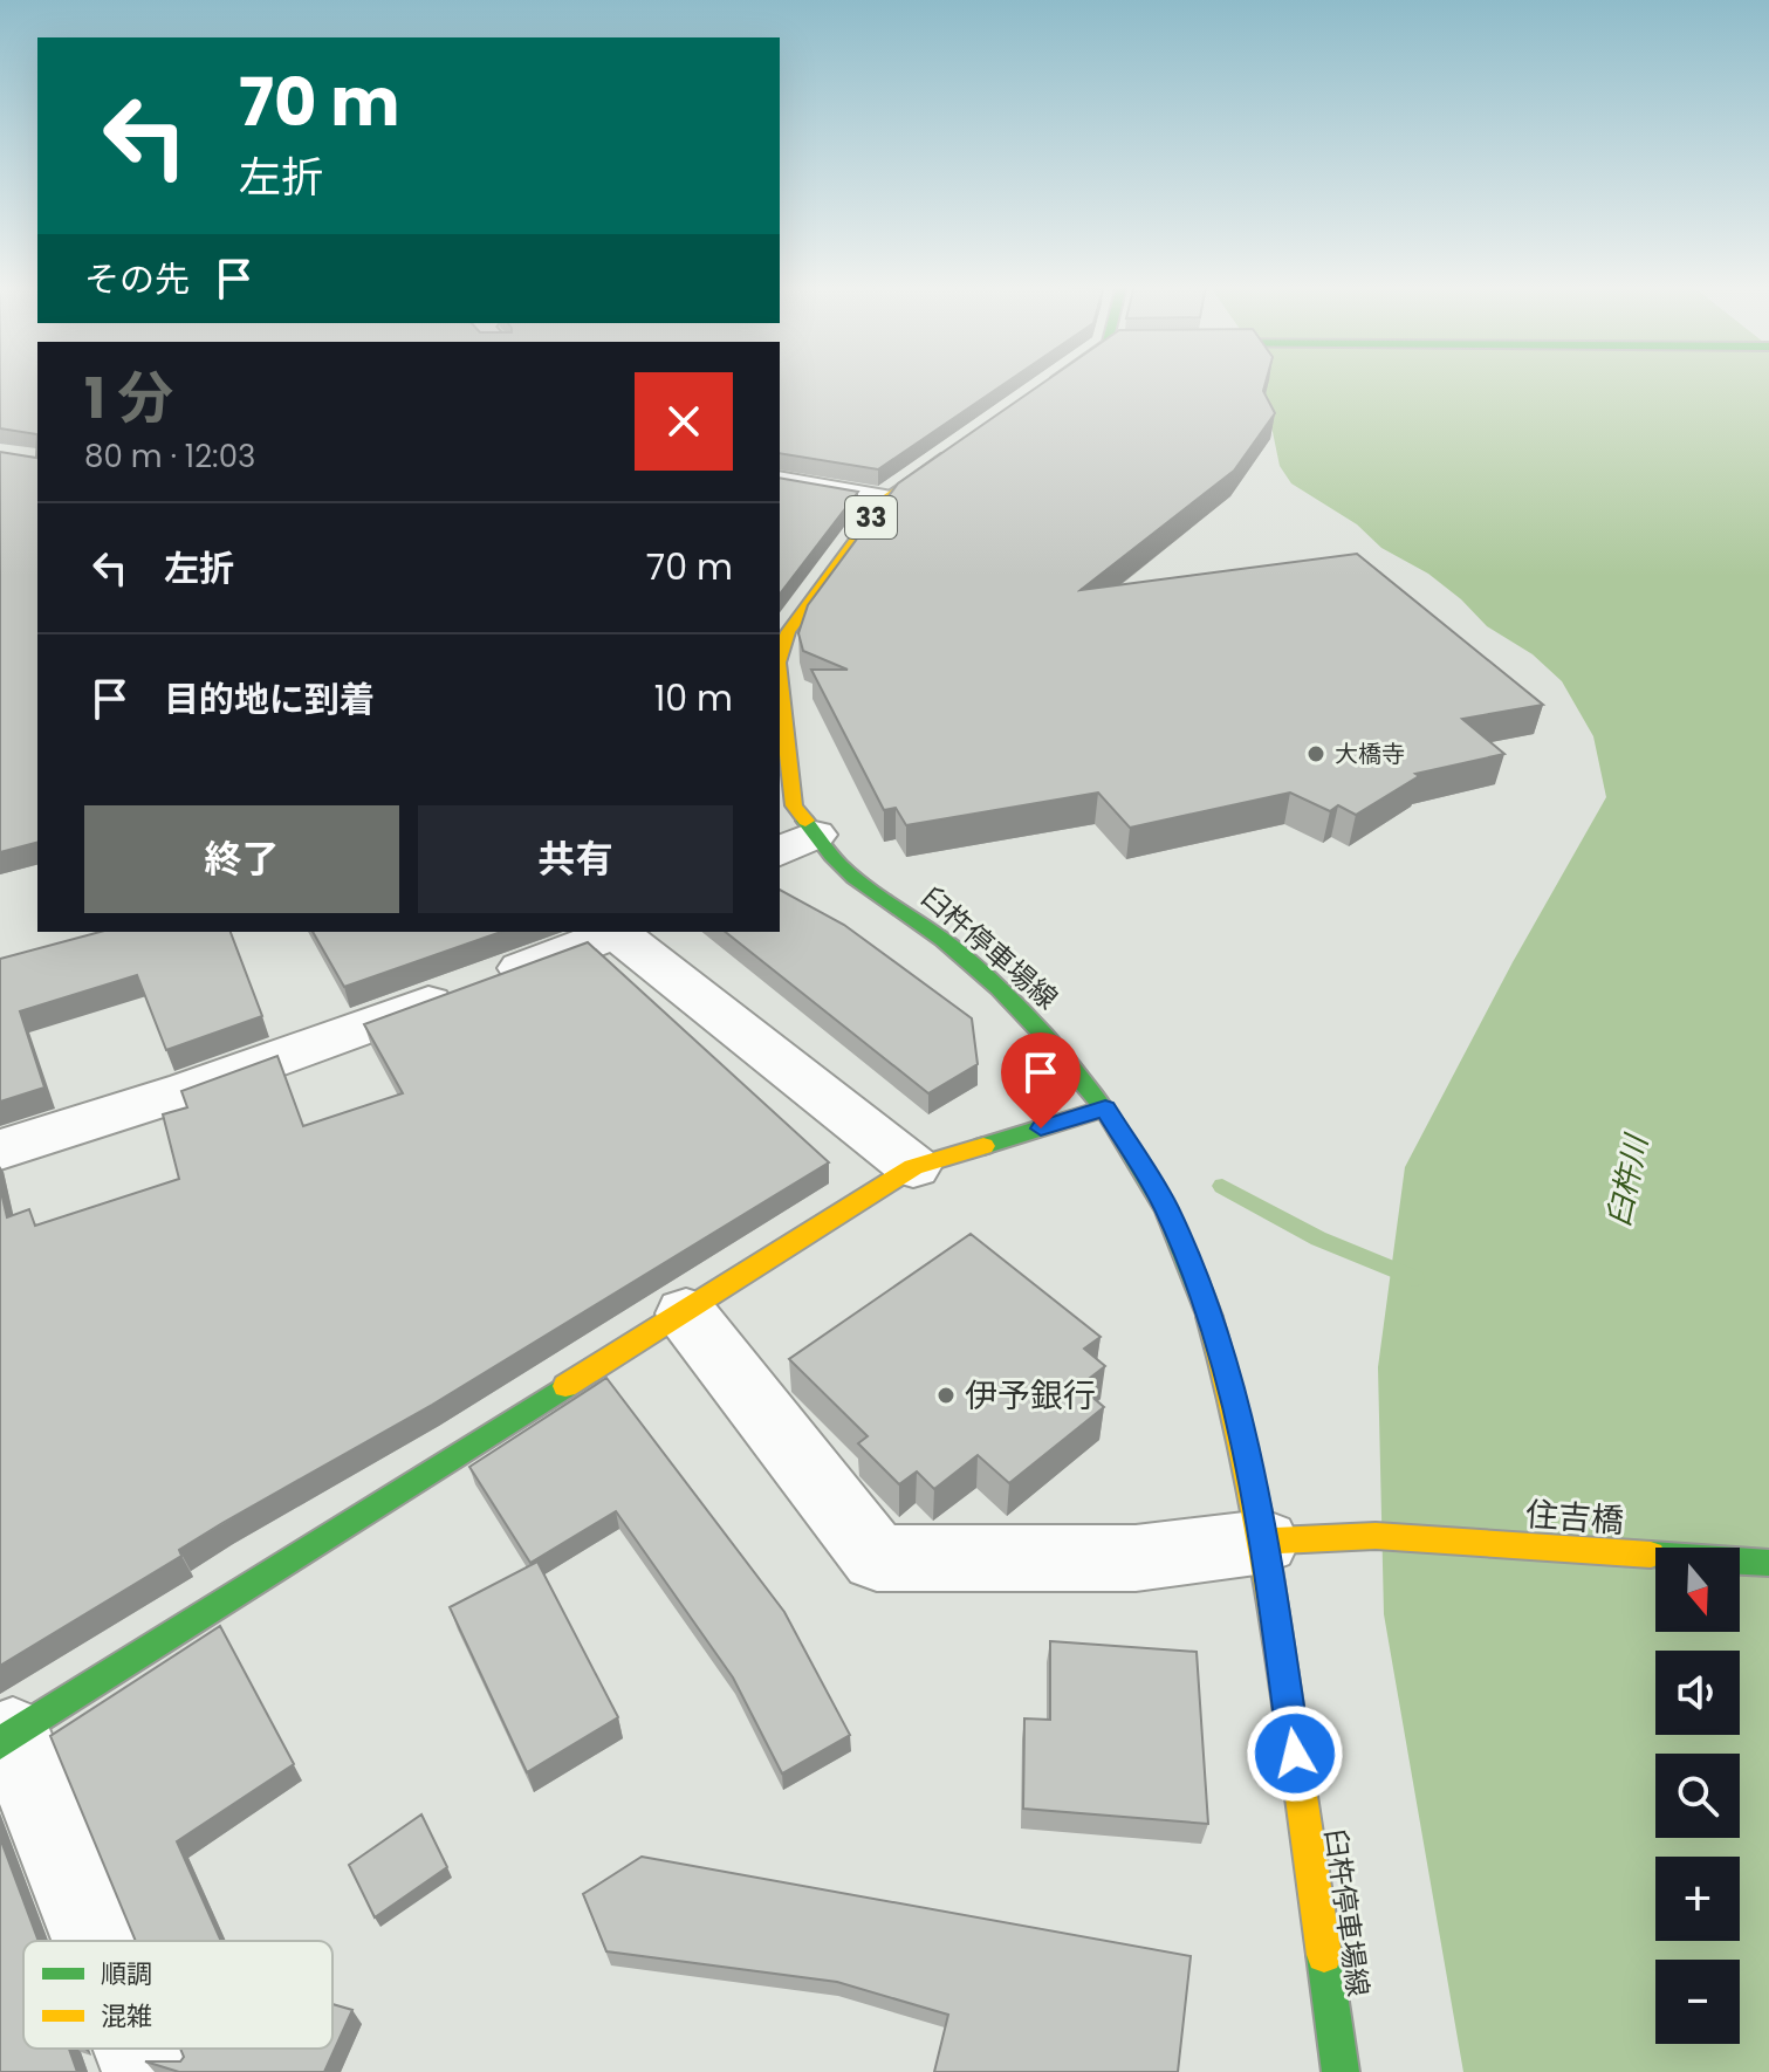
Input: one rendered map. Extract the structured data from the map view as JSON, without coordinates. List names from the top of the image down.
{
  "streets": {
    "main road": ["33", "臼杵停車場線", "住吉橋"]
  },
  "crossings": [
    ["臼杵停車場線", "住吉橋"]
  ],
  "water": ["臼杵川"],
  "places": ["大橋寺", "伊予銀行"],
  "legend": ["順調", "混雑"],
  "north": "bottom",
  "page": {
    "turn": ["70 m", "左折"],
    "then": "その先",
    "heading": ["1 分", "80 m · 12:03"],
    "list": [
      {
        "name": "左折",
        "value": "70 m"
      },
      {
        "name": "目的地に到着",
        "value": "10 m"
      }
    ],
    "buttons": ["終了", "共有"],
    "map_buttons": ["+", "−"]
  }
}
